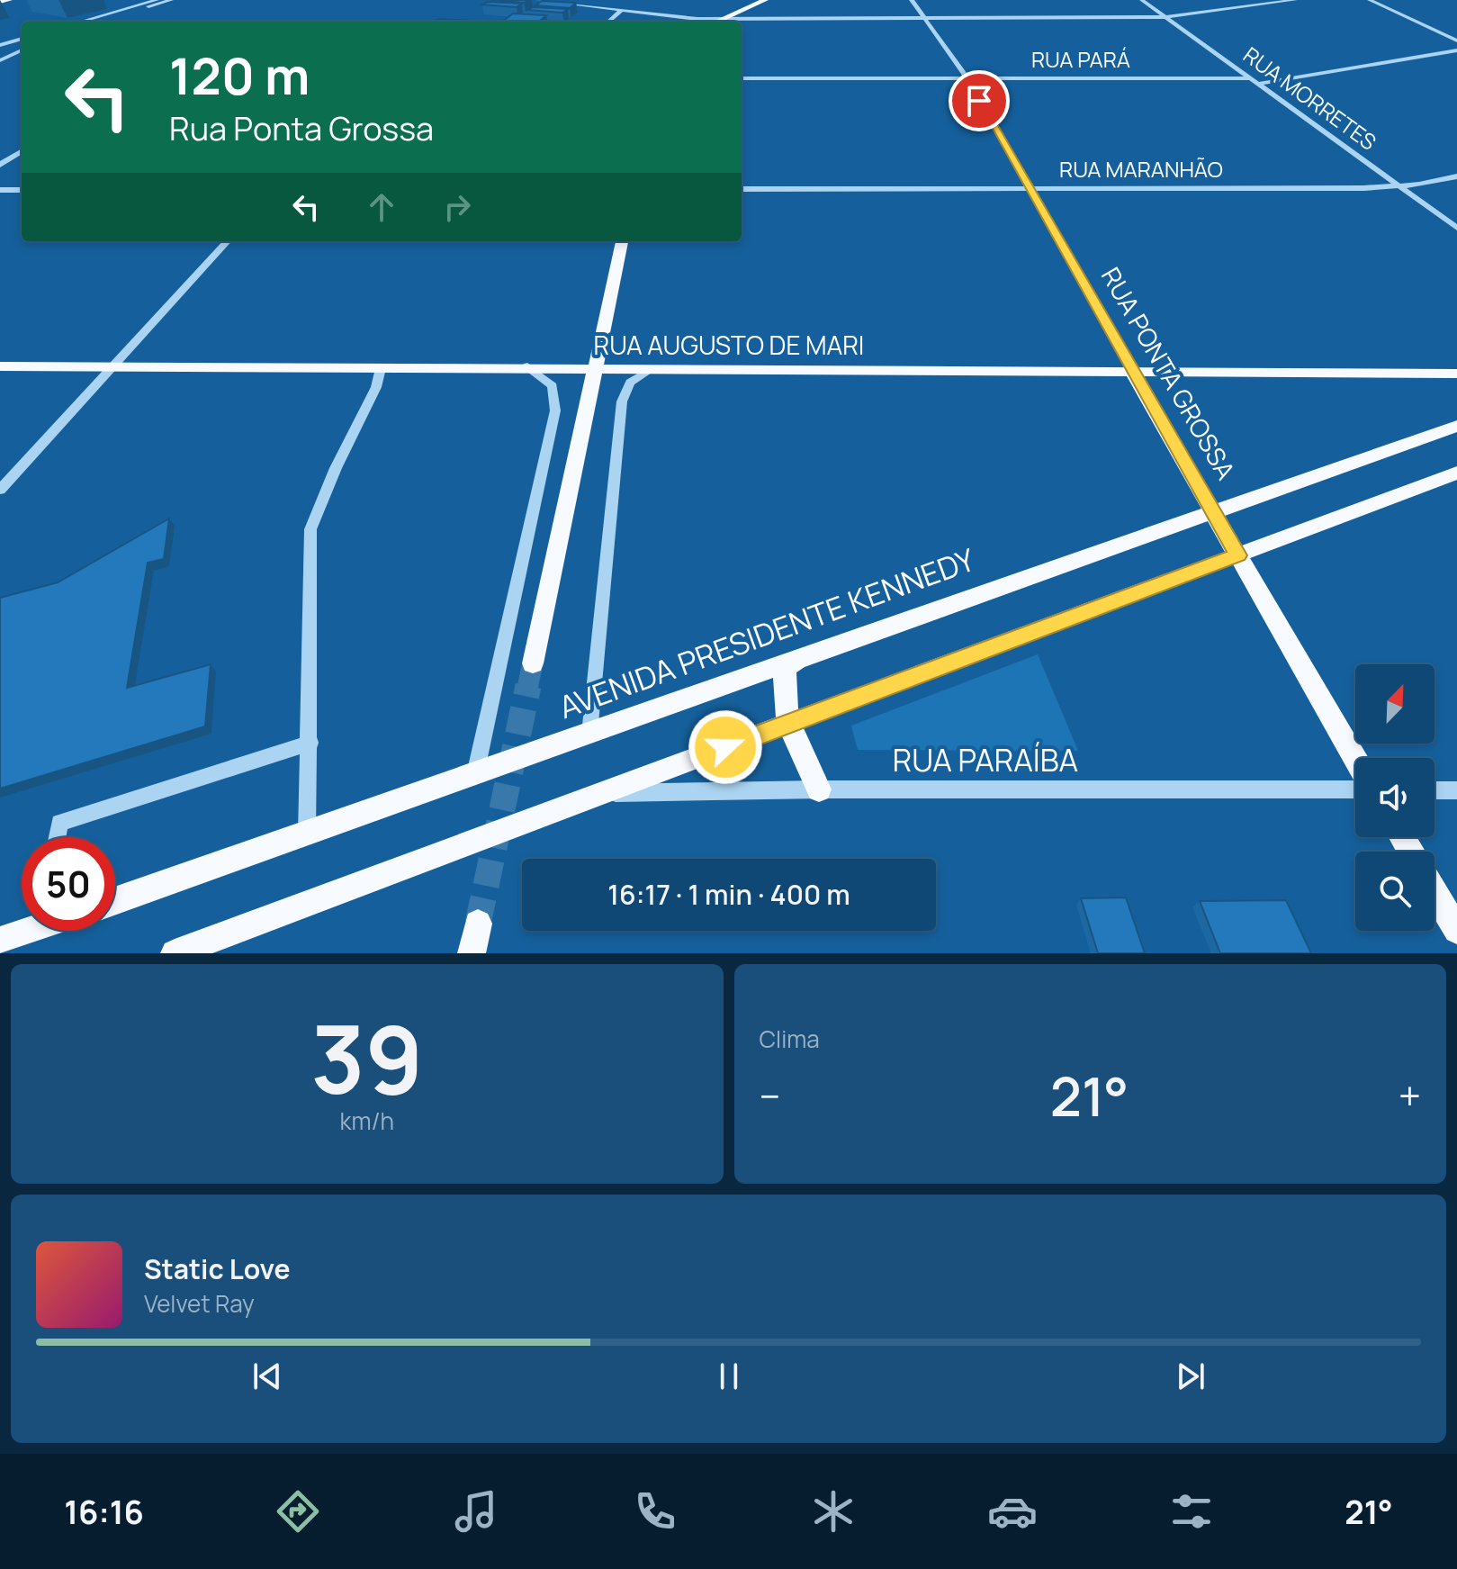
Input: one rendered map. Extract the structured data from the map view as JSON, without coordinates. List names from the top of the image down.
{
  "streets": {
    "main road": ["RUA AUGUSTO DE MARI", "RUA PONTA GROSSA", "AVENIDA PRESIDENTE KENNEDY"],
    "street": [
      "RUA PARÁ",
      "RUA MORRETES",
      "RUA MARANHÃO",
      "RUA PARAÍBA"
    ]
  },
  "crossings": [
    ["RUA PARÁ", "RUA MORRETES"],
    ["RUA PARÁ", "RUA PONTA GROSSA"],
    ["RUA MORRETES", "RUA MARANHÃO"],
    ["RUA MARANHÃO", "RUA PONTA GROSSA"],
    ["RUA AUGUSTO DE MARI", "RUA PONTA GROSSA"],
    ["RUA PONTA GROSSA", "AVENIDA PRESIDENTE KENNEDY"]
  ],
  "north": "top right",
  "page": {
    "turn": ["120 m", "Rua Ponta Grossa"],
    "limit": "50",
    "trip": "16:17 · 1 min · 400 m",
    "tile": [
      ["39", "km/h"],
      "Clima"
    ],
    "heat": ["−", "21°", "+"],
    "song": ["Static Love", "Velvet Ray"],
    "tabs": ["16:16", "21°"]
  }
}
